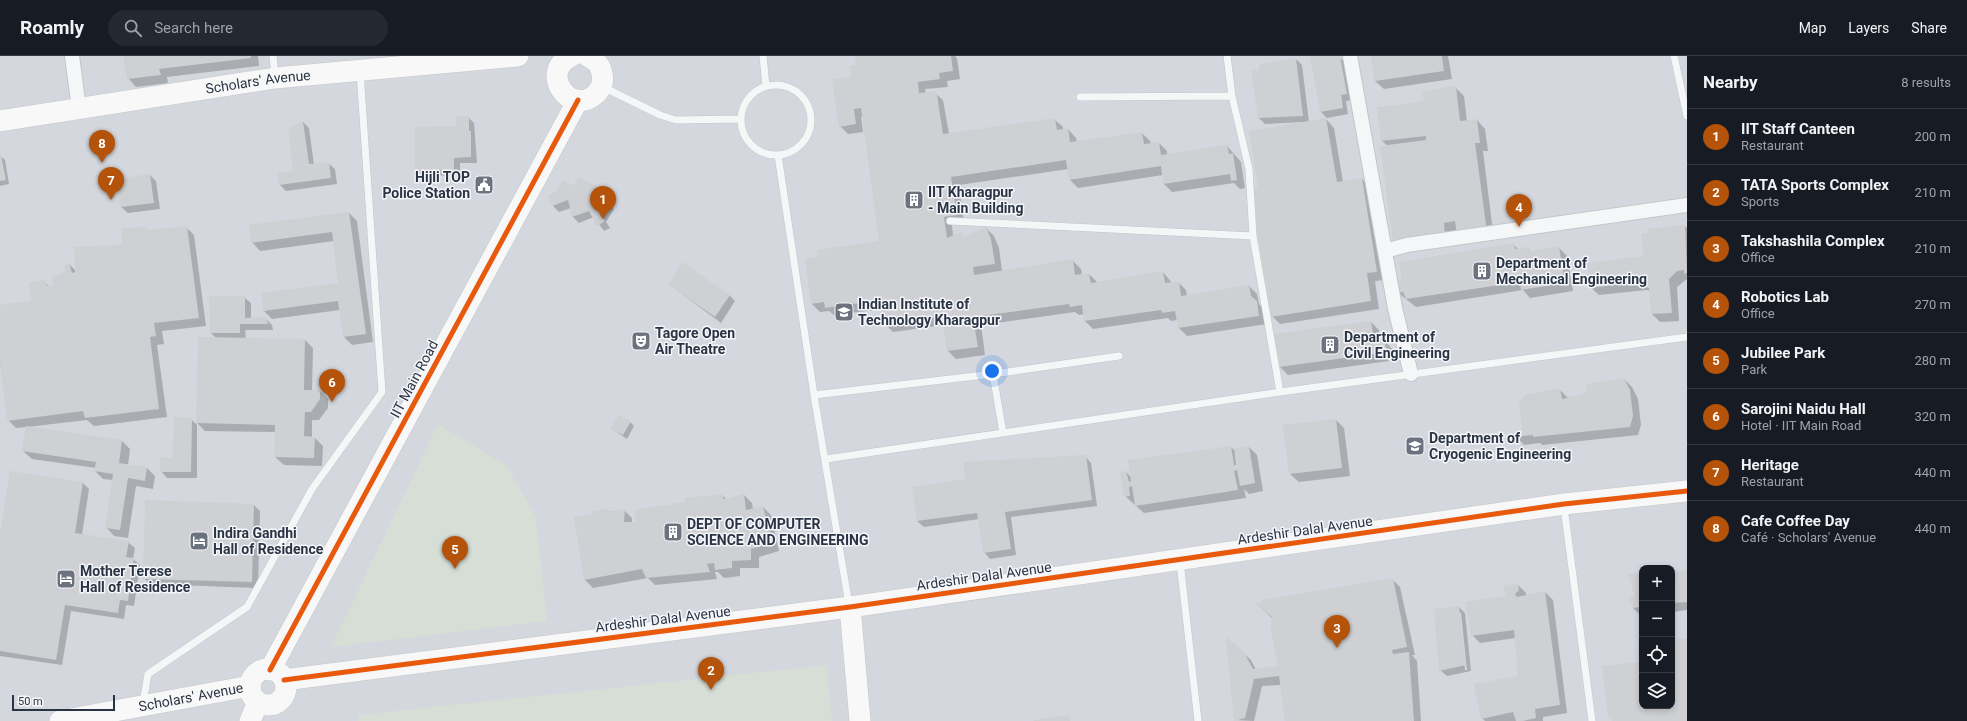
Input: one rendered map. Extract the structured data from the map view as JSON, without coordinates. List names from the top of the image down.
{
  "streets": {
    "street": ["Scholars' Avenue", "IIT Main Road", "Ardeshir Dalal Avenue"]
  },
  "crossings": [
    ["Scholars' Avenue", "IIT Main Road"],
    ["Scholars' Avenue", "Ardeshir Dalal Avenue"],
    ["IIT Main Road", "Ardeshir Dalal Avenue"]
  ],
  "places": {
    "public building": ["Hijli TOP Police Station"],
    "building": [
      "IIT Kharagpur - Main Building",
      "Department of Mechanical Engineering",
      "Department of Civil Engineering",
      "DEPT OF COMPUTER SCIENCE AND ENGINEERING"
    ],
    "school or university": ["Indian Institute of Technology Kharagpur", "Department of Cryogenic Engineering"],
    "theatre": ["Tagore Open Air Theatre"],
    "hotel": ["Indira Gandhi Hall of Residence", "Mother Terese Hall of Residence"]
  },
  "scale_bar": "50 m",
  "page": {
    "header": "Roamly",
    "search": "Search here",
    "nav": ["Map", "Layers", "Share"],
    "heading": ["Nearby", "8 results"],
    "list": [
      {
        "mark": "1",
        "name": "IIT Staff Canteen",
        "note": "Restaurant",
        "value": "200 m"
      },
      {
        "mark": "2",
        "name": "TATA Sports Complex",
        "note": "Sports",
        "value": "210 m"
      },
      {
        "mark": "3",
        "name": "Takshashila Complex",
        "note": "Office",
        "value": "210 m"
      },
      {
        "mark": "4",
        "name": "Robotics Lab",
        "note": "Office",
        "value": "270 m"
      },
      {
        "mark": "5",
        "name": "Jubilee Park",
        "note": "Park",
        "value": "280 m"
      },
      {
        "mark": "6",
        "name": "Sarojini Naidu Hall",
        "note": "Hotel · IIT Main Road",
        "value": "320 m"
      },
      {
        "mark": "7",
        "name": "Heritage",
        "note": "Restaurant",
        "value": "440 m"
      },
      {
        "mark": "8",
        "name": "Cafe Coffee Day",
        "note": "Café · Scholars' Avenue",
        "value": "440 m"
      }
    ],
    "pins": [
      "8",
      "7",
      "1",
      "4",
      "6",
      "5",
      "3",
      "2"
    ],
    "map_buttons": ["+", "−"],
    "scale": "50 m"
  }
}
